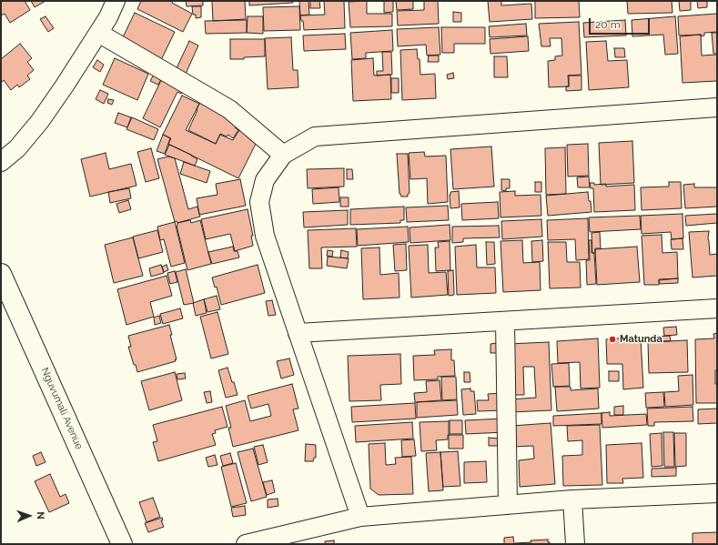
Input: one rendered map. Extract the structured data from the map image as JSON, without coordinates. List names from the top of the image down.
{
  "streets": {
    "street": ["Nguvumali Avenue"]
  },
  "places": ["Matunda"],
  "scale_bar": "20 m",
  "north": "right"
}
